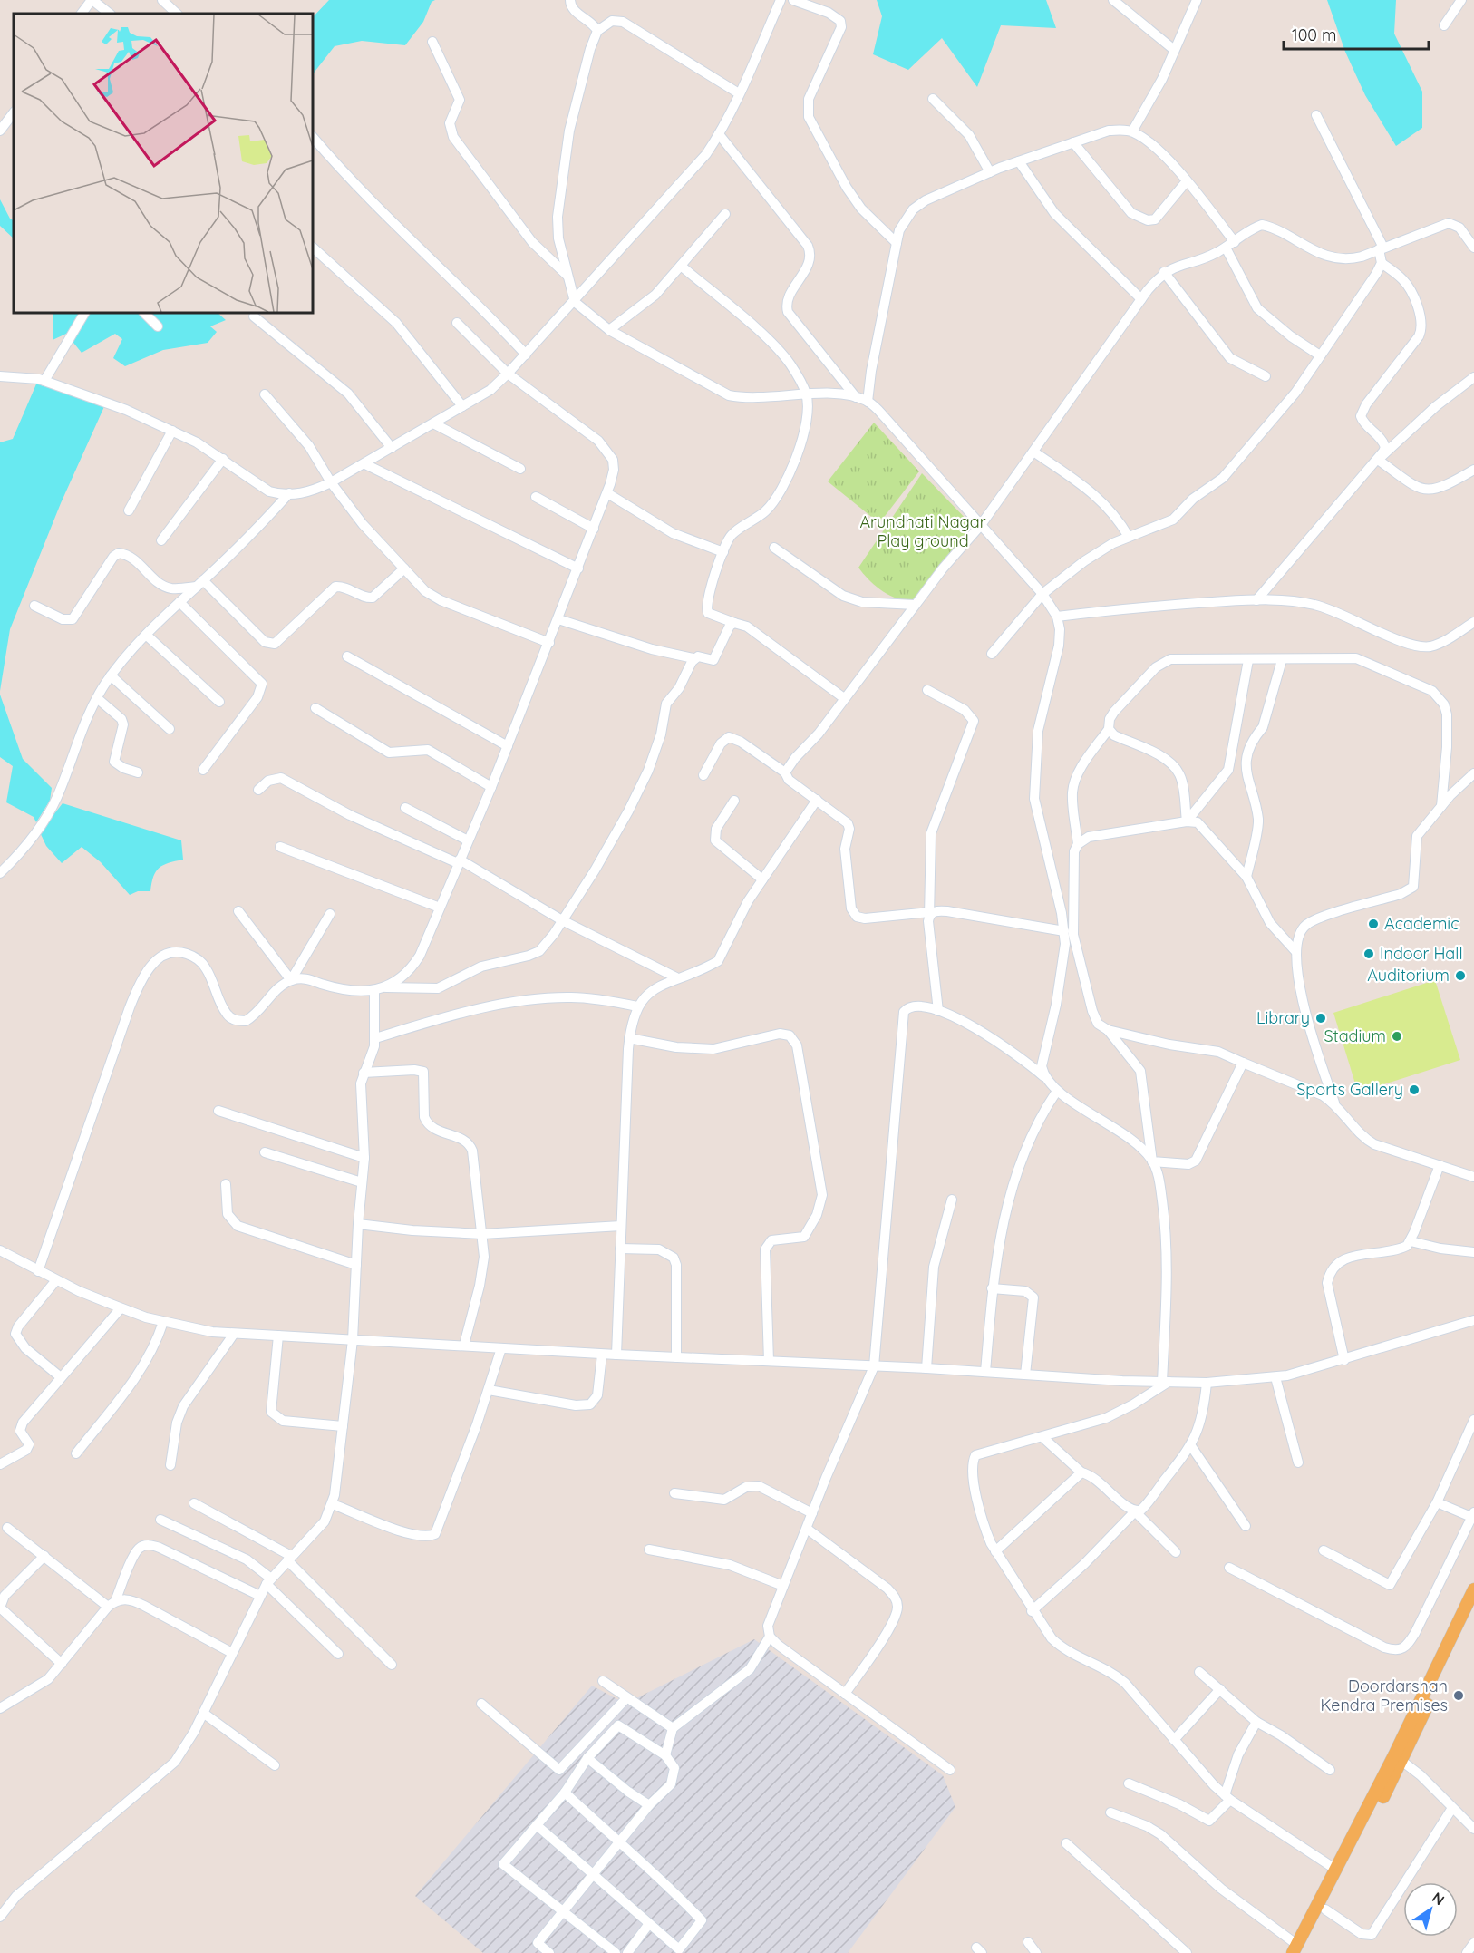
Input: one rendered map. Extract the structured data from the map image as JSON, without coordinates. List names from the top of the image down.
{
  "parks": ["Arundhati Nagar Play ground"],
  "places": [
    "Academic",
    "Indoor Hall",
    "Auditorium",
    "Library",
    "Stadium",
    "Sports Gallery",
    "Doordarshan Kendra Premises"
  ],
  "scale_bar": "100 m",
  "north": "top right"
}
